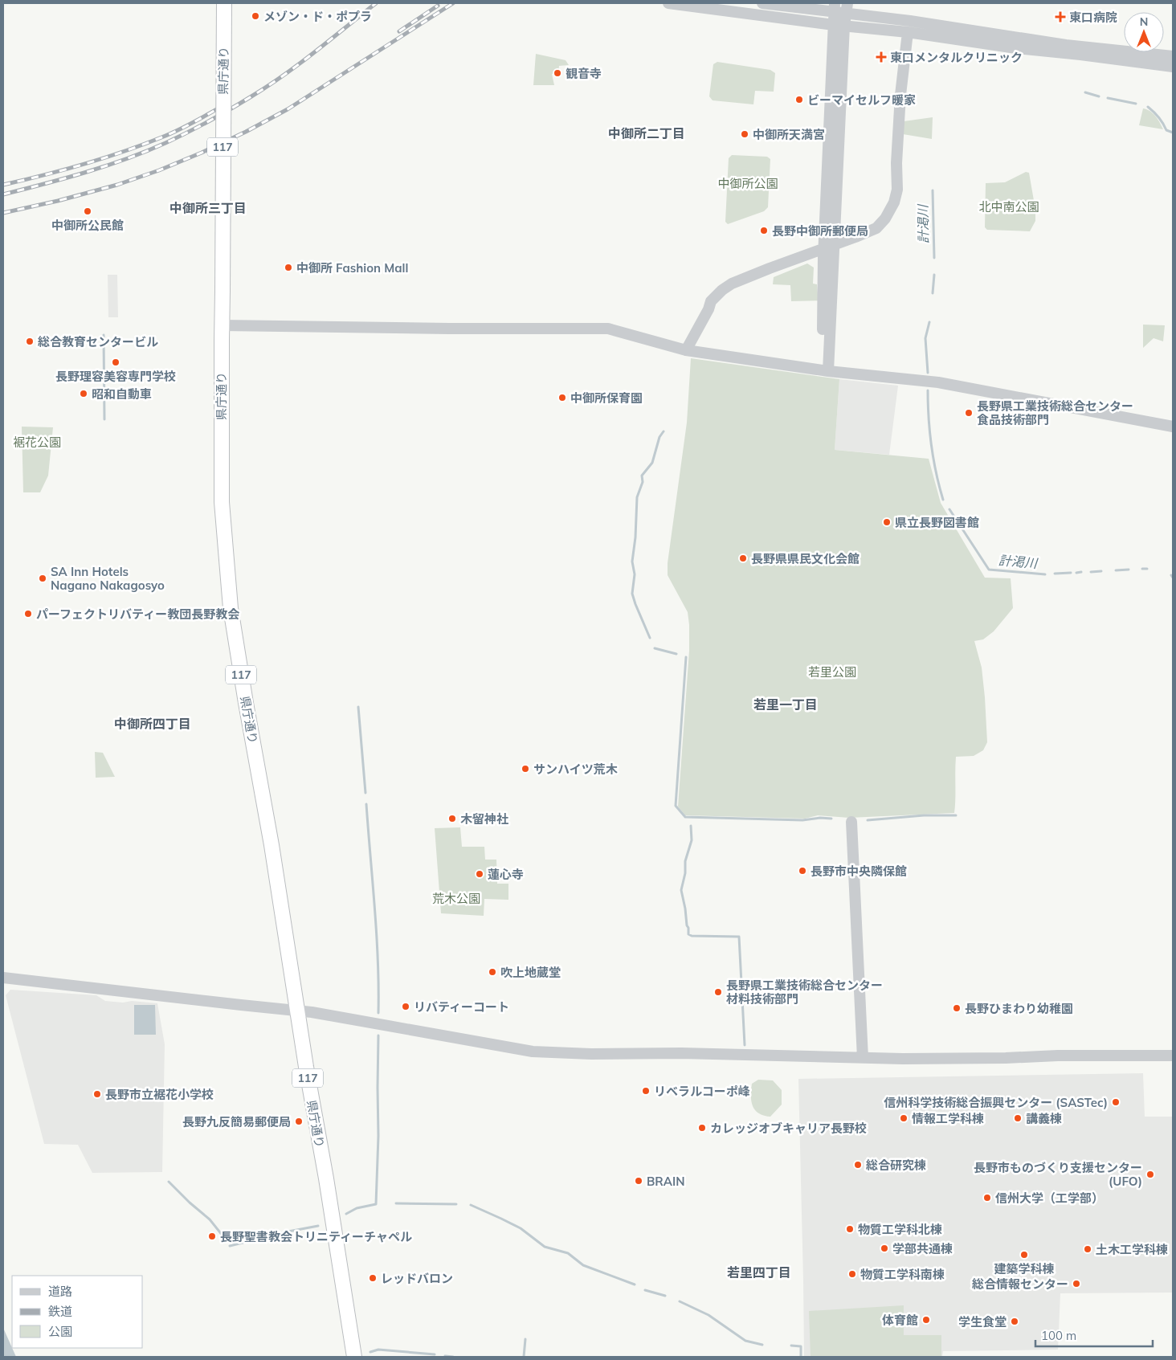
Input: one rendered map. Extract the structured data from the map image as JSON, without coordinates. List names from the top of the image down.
{
  "streets": {
    "highway": ["県庁通り", "117"]
  },
  "districts": [
    "中御所二丁目",
    "中御所三丁目",
    "若里一丁目",
    "中御所四丁目",
    "若里四丁目"
  ],
  "water": ["計渇川"],
  "parks": [
    "中御所公園",
    "北中南公園",
    "裾花公園",
    "若里公園",
    "荒木公園"
  ],
  "places": {
    "other": [
      "メゾン・ド・ポプラ",
      "観音寺",
      "ビーマイセルフ暖家",
      "中御所天満宮",
      "中御所公民館",
      "長野中御所郵便局",
      "中御所 Fashion Mall",
      "総合教育センタービル",
      "長野理容美容専門学校",
      "昭和自動車",
      "中御所保育園",
      "長野県工業技術総合センター 食品技術部門",
      "県立長野図書館",
      "長野県県民文化会館",
      "SA Inn Hotels Nagano Nakagosyo",
      "パーフェクトリバティー教団長野教会",
      "サンハイツ荒木",
      "木留神社",
      "長野市中央隣保館",
      "蓮心寺",
      "吹上地蔵堂",
      "長野県工業技術総合センター 材料技術部門",
      "リバティーコート",
      "長野ひまわり幼稚園",
      "リベラルコーポ峰",
      "長野市立裾花小学校",
      "信州科学技術総合振興センター (SASTec)",
      "情報工学科棟",
      "講義棟",
      "長野九反簡易郵便局",
      "カレッジオブキャリア長野校",
      "総合研究棟",
      "長野市ものづくり支援センター (UFO)",
      "BRAIN",
      "信州大学（工学部）",
      "物質工学科北棟",
      "長野聖書教会トリニティーチャペル",
      "学部共通棟",
      "土木工学科棟",
      "建築学科棟",
      "物質工学科南棟",
      "レッドバロン",
      "総合情報センター",
      "体育館",
      "学生食堂"
    ],
    "health": ["東口病院", "東口メンタルクリニック"]
  },
  "legend": ["道路", "鉄道", "公園"],
  "scale_bar": "100 m",
  "north": "top"
}
